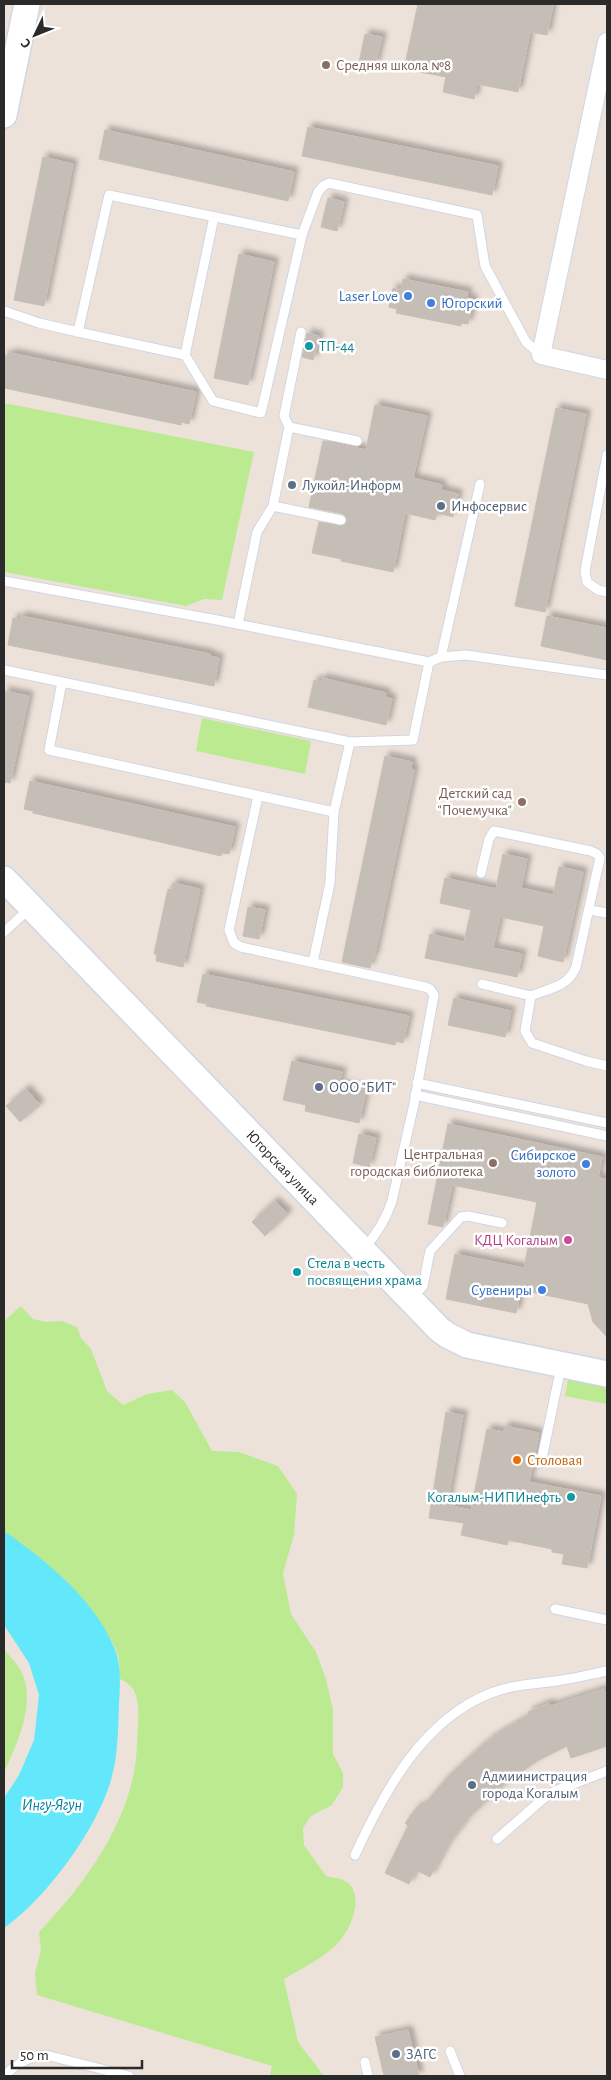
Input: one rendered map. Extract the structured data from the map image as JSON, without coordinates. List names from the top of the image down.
{
  "streets": {
    "street": ["Югорская улица"]
  },
  "water": ["Ингу-Ягун"],
  "places": [
    "Средняя школа №8",
    "Laser Love",
    "Югорский",
    "ТП-44",
    "Лукойл-Информ",
    "Инфосервис",
    "Детский сад \"Почемучка\"",
    "ООО \"БИТ\"",
    "Центральная городская библиотека",
    "Сибирское золото",
    "КДЦ Когалым",
    "Стела в честь посвящения храма",
    "Сувениры",
    "Столовая",
    "Когалым-НИПИнефть",
    "Адмиинистрация города Когалым",
    "ЗАГС"
  ],
  "scale_bar": "50 m",
  "north": "bottom left"
}
